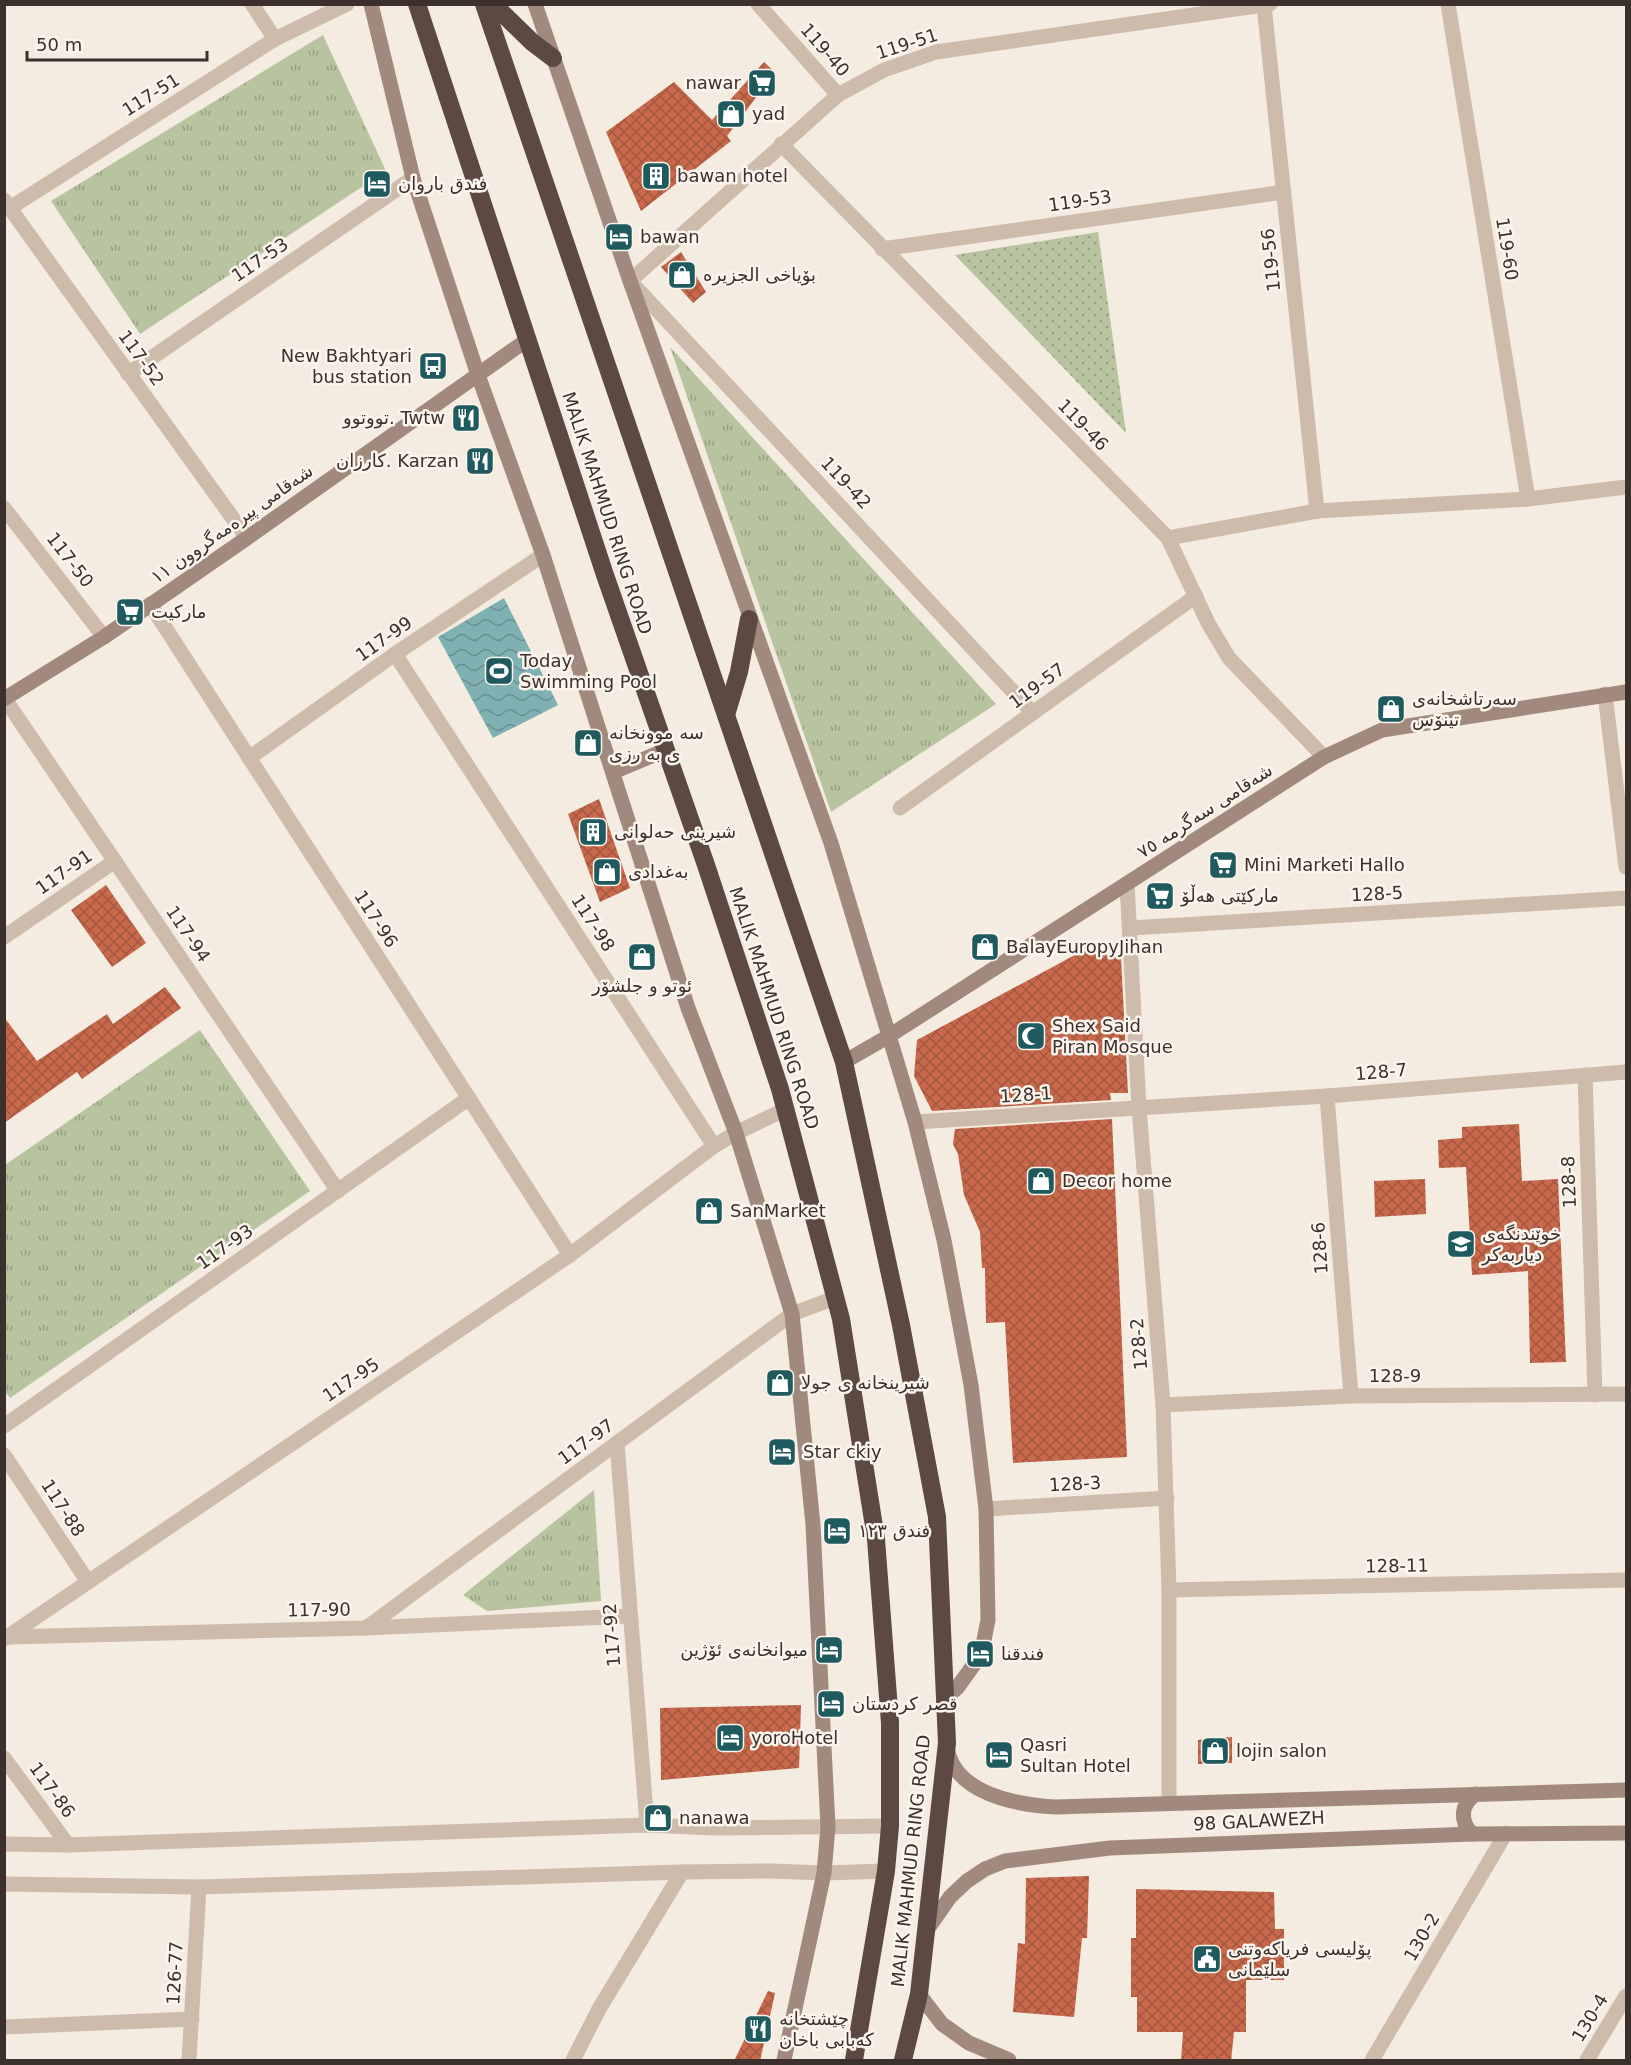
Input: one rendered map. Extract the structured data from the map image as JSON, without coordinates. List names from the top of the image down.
{
  "streets": {
    "highway": ["MALIK MAHMUD RING ROAD"],
    "main road": ["شەقامی پیرەمەگروون ١١", "شەقامی سەگرمە ٧٥", "98 GALAWEZH"],
    "street": [
      "119-51",
      "119-40",
      "117-51",
      "119-53",
      "119-60",
      "117-53",
      "119-56",
      "117-52",
      "119-46",
      "119-42",
      "117-50",
      "117-99",
      "119-57",
      "117-91",
      "128-5",
      "117-96",
      "117-98",
      "117-94",
      "128-7",
      "128-1",
      "128-8",
      "117-93",
      "128-6",
      "128-2",
      "128-9",
      "117-95",
      "117-97",
      "128-3",
      "117-88",
      "128-11",
      "117-90",
      "117-92",
      "117-86",
      "130-2",
      "126-77",
      "130-4"
    ]
  },
  "crossings": [
    ["119-51", "119-40"],
    ["119-51", "119-56"],
    ["119-51", "119-46"],
    ["119-51", "119-42"],
    ["117-51", "117-52"],
    ["119-53", "119-56"],
    ["119-53", "119-46"],
    ["117-53", "117-52"],
    ["117-52", "شەقامی پیرەمەگروون ١١"],
    ["119-46", "119-57"],
    ["119-46", "شەقامی سەگرمە ٧٥"],
    ["119-42", "119-57"],
    ["MALIK MAHMUD RING ROAD", "شەقامی پیرەمەگروون ١١"],
    ["MALIK MAHMUD RING ROAD", "شەقامی سەگرمە ٧٥"],
    ["MALIK MAHMUD RING ROAD", "117-97"],
    ["MALIK MAHMUD RING ROAD", "98 GALAWEZH"],
    ["شەقامی پیرەمەگروون ١١", "117-50"],
    ["شەقامی پیرەمەگروون ١١", "117-96"],
    ["شەقامی پیرەمەگروون ١١", "117-94"],
    ["117-99", "117-96"],
    ["117-99", "117-98"],
    ["شەقامی سەگرمە ٧٥", "128-2"],
    ["117-91", "117-94"],
    ["128-5", "128-2"],
    ["117-96", "117-93"],
    ["117-96", "117-95"],
    ["117-98", "117-95"],
    ["117-94", "117-93"],
    ["128-7", "128-1"],
    ["128-7", "128-8"],
    ["128-7", "128-6"],
    ["128-7", "128-2"],
    ["128-1", "128-2"],
    ["128-8", "128-9"],
    ["128-6", "128-9"],
    ["128-2", "128-9"],
    ["128-2", "128-3"],
    ["128-2", "128-11"],
    ["128-2", "98 GALAWEZH"],
    ["117-95", "117-88"],
    ["117-95", "117-90"],
    ["117-97", "117-90"],
    ["117-97", "117-92"],
    ["117-90", "117-92"],
    ["98 GALAWEZH", "130-2"]
  ],
  "places": {
    "supermarket": [
      "nawar",
      "ماركيت",
      "Mini Marketi Hallo",
      "مارکێتی هەڵۆ"
    ],
    "shop": [
      "yad",
      "بۆیاخی الجزیرە",
      "سەرتاشخانەی تینۆس",
      "سه موونخانه ی به رزی",
      "بەغدادی",
      "BalayEuropyJihan",
      "ئوتو و جلشۆر",
      "Decor home",
      "SanMarket",
      "شیرینخانه ی جولا",
      "lojin salon",
      "nanawa"
    ],
    "building": ["bawan hotel", "شیرینی ‌حەلوانی"],
    "hotel": [
      "فندق باروان",
      "bawan",
      "Star ckiy",
      "فندق ١٢٣",
      "میوانخانەی ئۆژین",
      "فندقنا",
      "قصر كردستان",
      "yoroHotel",
      "Qasri Sultan Hotel"
    ],
    "bus stop": ["New Bakhtyari bus station"],
    "restaurant": ["تووتوو. Twtw", "کارزان. Karzan", "چێشتخانە کەبابی باخان"],
    "sports": ["Today Swimming Pool"],
    "mosque": ["Shex Said Piran Mosque"],
    "school or university": ["خوێندنگەی دیاربەکر"],
    "public building": ["پۆلیسی فریاکەوتنی سلێمانی"]
  },
  "scale_bar": "50 m"
}
